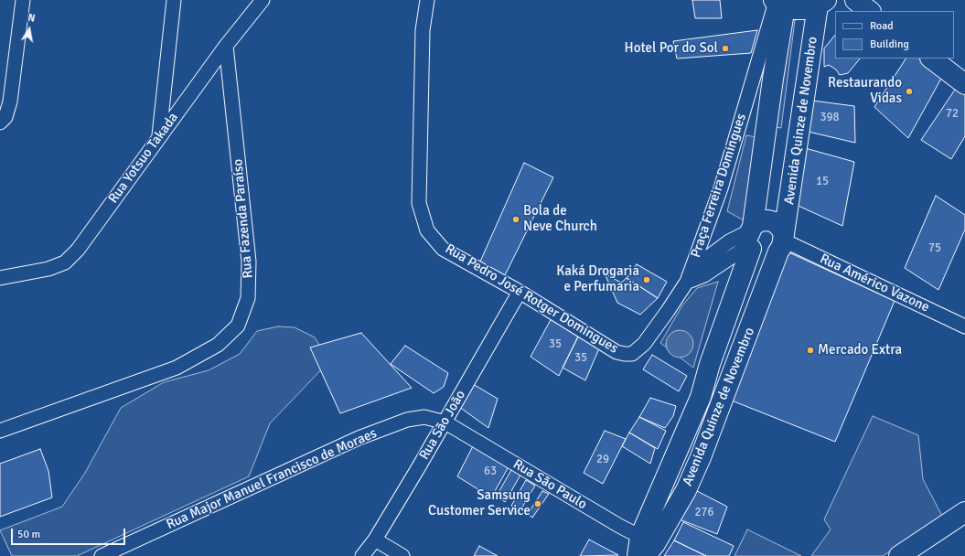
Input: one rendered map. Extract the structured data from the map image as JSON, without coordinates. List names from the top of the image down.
{
  "streets": {
    "main road": ["Avenida Quinze de Novembro"],
    "street": [
      "Rua Yotsuo Takada",
      "Praça Ferreira Domingues",
      "Rua Fazenda Paraíso",
      "Rua Américo Vazone",
      "Rua Pedro José Rotger Domingues",
      "Rua São João",
      "Rua Major Manuel Francisco de Moraes",
      "Rua São Paulo"
    ]
  },
  "crossings": [
    ["Avenida Quinze de Novembro", "Praça Ferreira Domingues"],
    ["Avenida Quinze de Novembro", "Rua Américo Vazone"],
    ["Avenida Quinze de Novembro", "Rua São Paulo"],
    ["Rua Yotsuo Takada", "Rua Fazenda Paraíso"],
    ["Praça Ferreira Domingues", "Rua Pedro José Rotger Domingues"],
    ["Rua Pedro José Rotger Domingues", "Rua São João"],
    ["Rua São João", "Rua Major Manuel Francisco de Moraes"],
    ["Rua São João", "Rua São Paulo"],
    ["Rua Major Manuel Francisco de Moraes", "Rua São Paulo"]
  ],
  "places": [
    "Hotel Por do Sol",
    "Restaurando Vidas",
    "Bola de Neve Church",
    "Kaká Drogaria e Perfumaria",
    "Mercado Extra",
    "Samsung Customer Service"
  ],
  "house_numbers": [
    "72",
    "398",
    "15",
    "75",
    "35",
    "35",
    "29",
    "63",
    "276"
  ],
  "legend": ["Road", "Building"],
  "scale_bar": "50 m",
  "north": "top"
}
